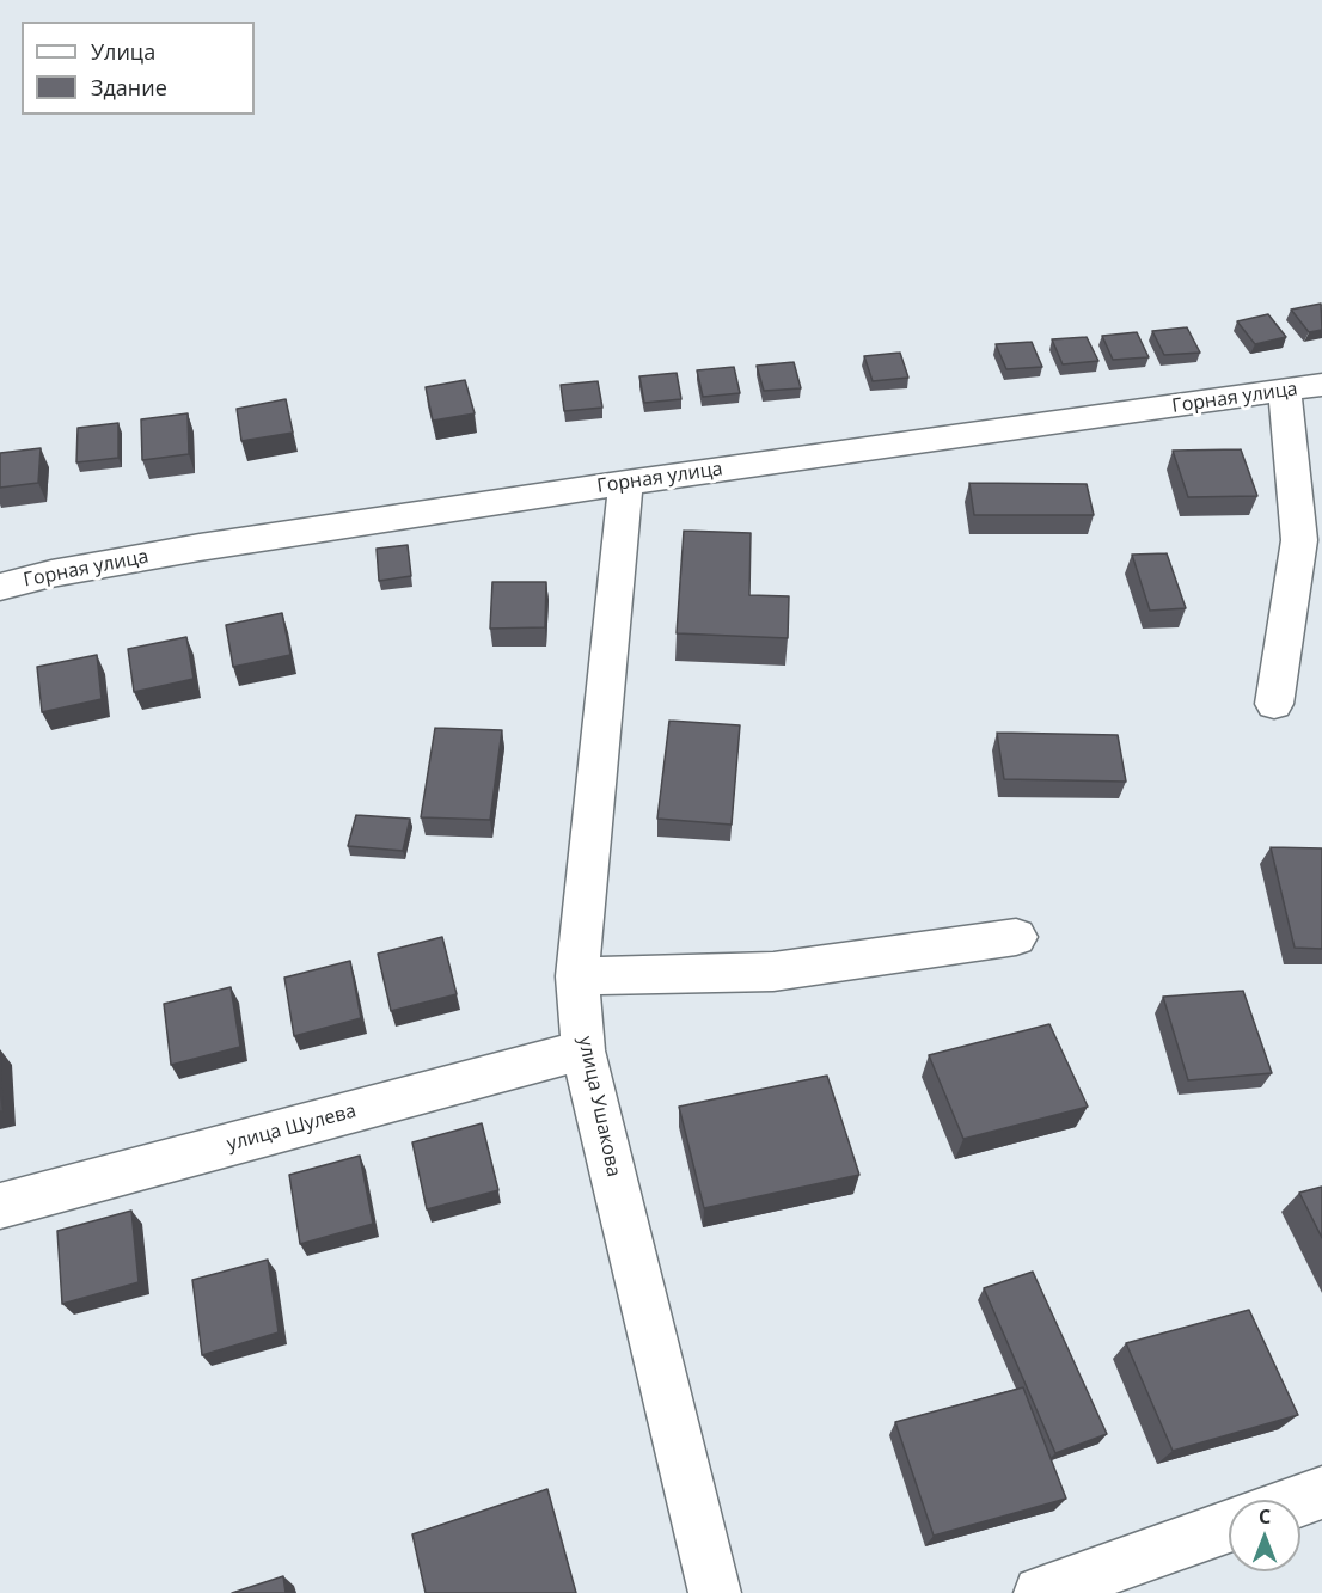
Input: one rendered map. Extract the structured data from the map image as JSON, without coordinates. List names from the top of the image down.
{
  "streets": {
    "street": ["Горная улица", "улица Ушакова", "улица Шулева"]
  },
  "crossings": [
    ["Горная улица", "улица Ушакова"],
    ["улица Ушакова", "улица Шулева"]
  ],
  "legend": ["Улица", "Здание"],
  "north": "top"
}
